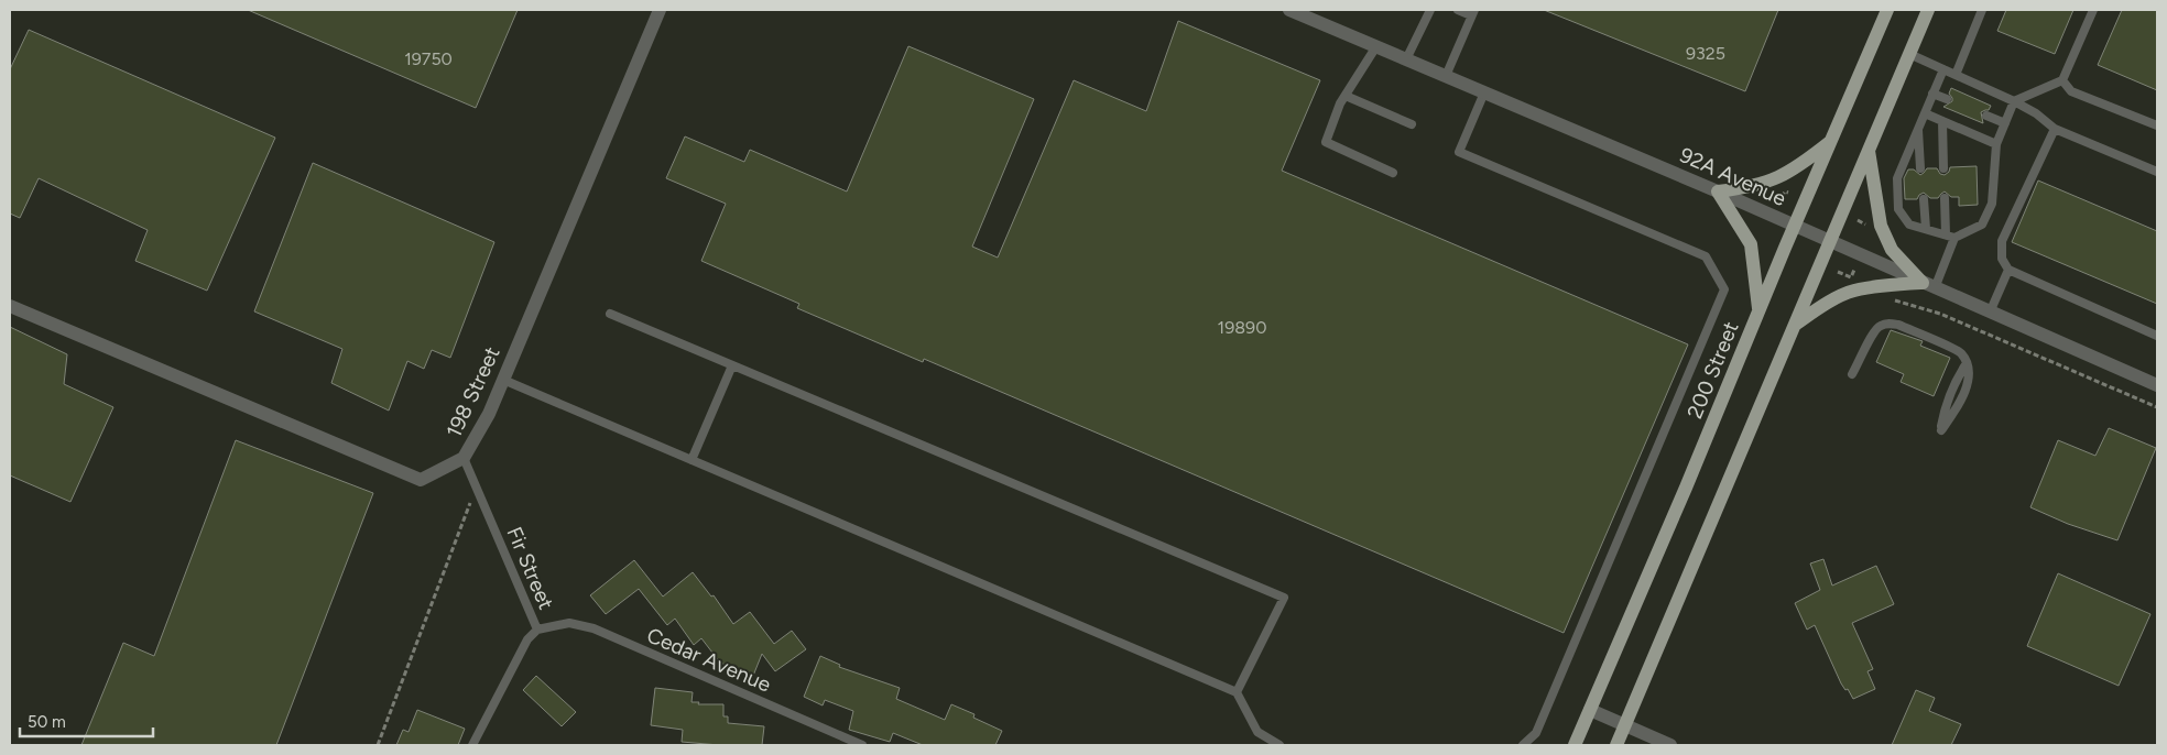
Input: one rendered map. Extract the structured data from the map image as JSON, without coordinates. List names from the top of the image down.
{
  "streets": {
    "main road": ["200 Street"],
    "street": ["92A Avenue", "198 Street"],
    "lane": ["Fir Street", "Cedar Avenue"]
  },
  "crossings": [
    ["92A Avenue", "200 Street"],
    ["198 Street", "Fir Street"],
    ["Fir Street", "Cedar Avenue"]
  ],
  "house_numbers": ["9325", "19750", "19890"],
  "scale_bar": "50 m"
}
